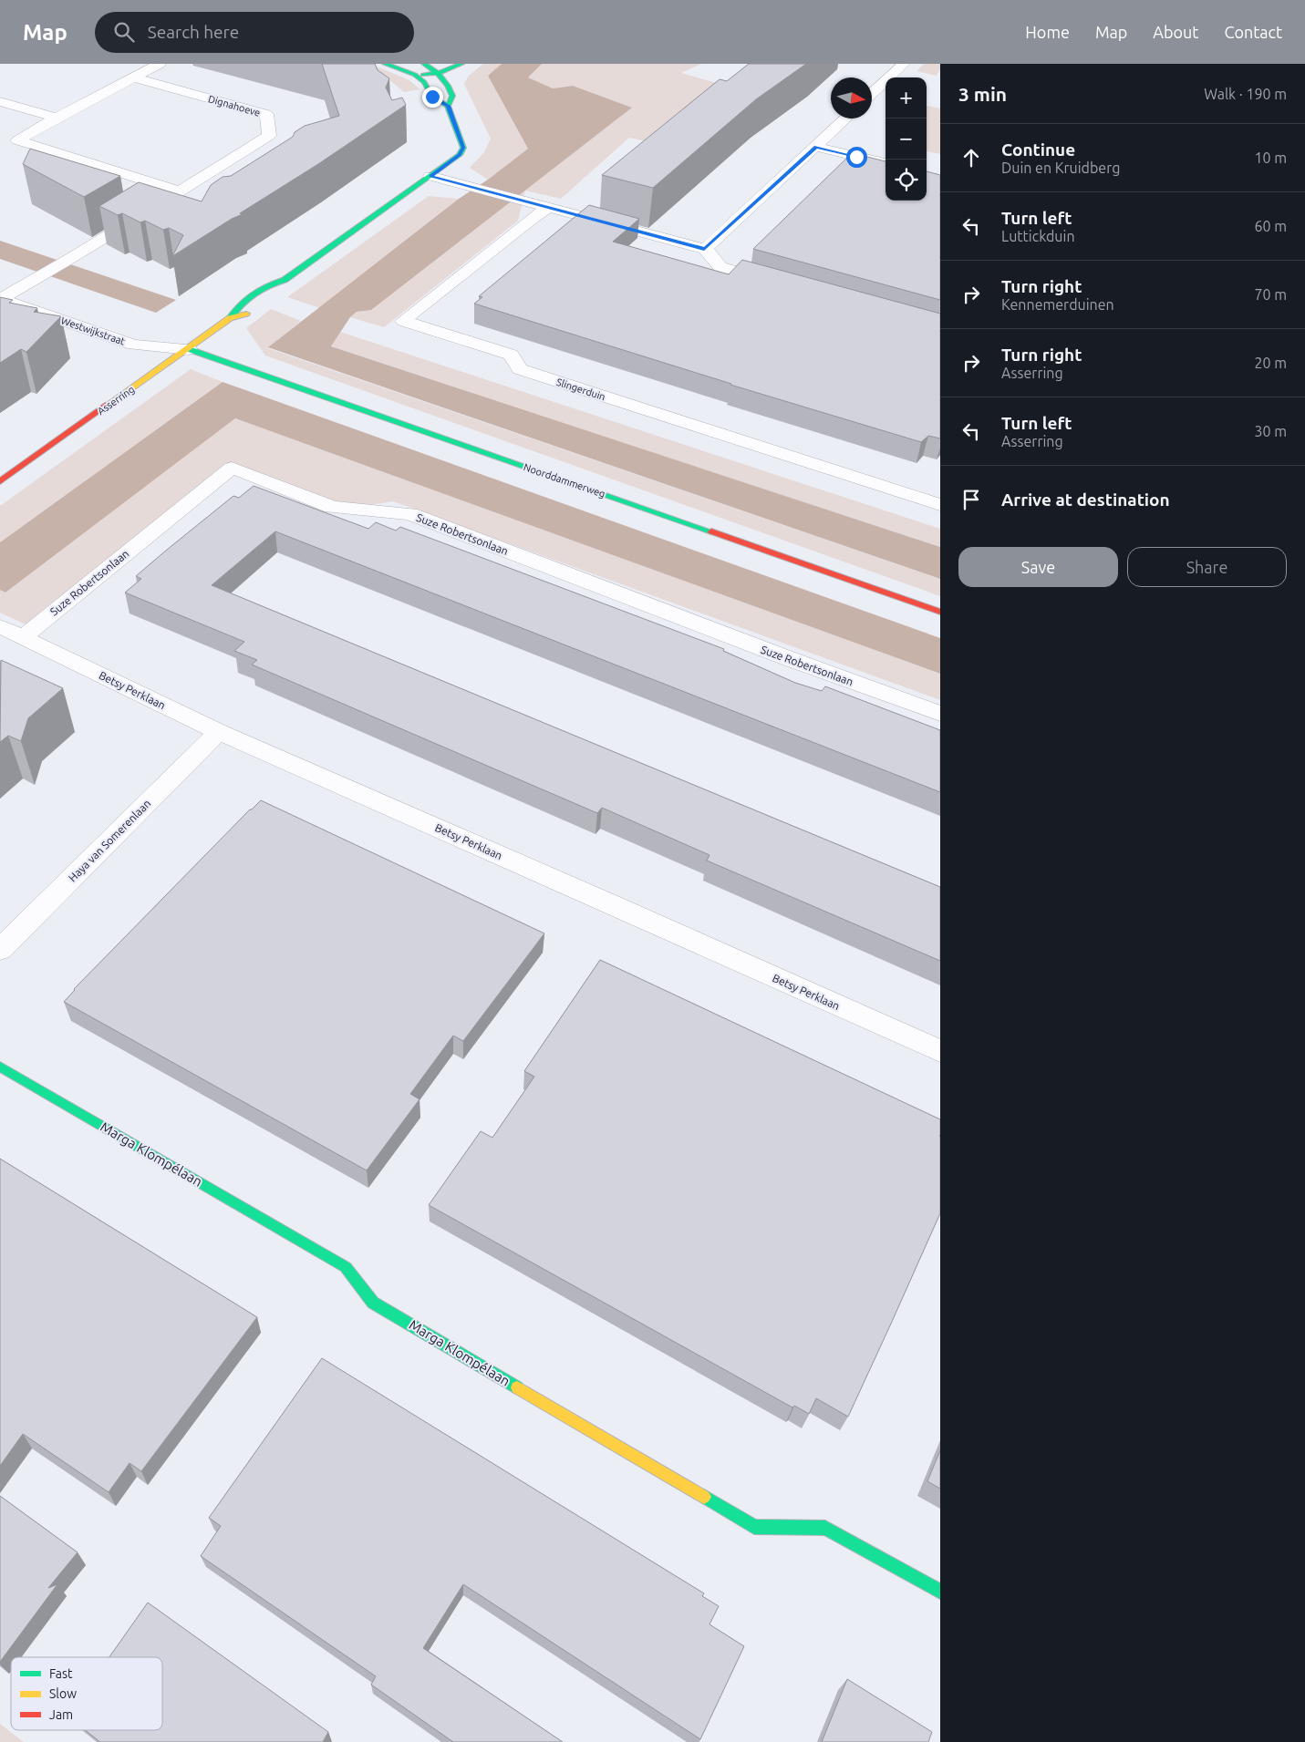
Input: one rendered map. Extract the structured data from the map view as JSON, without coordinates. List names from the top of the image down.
{
  "streets": {
    "street": [
      "Dignahoeve",
      "Westwijkstraat",
      "Slingerduin",
      "Asserring",
      "Noorddammerweg",
      "Suze Robertsonlaan",
      "Betsy Perklaan",
      "Haya van Somerenlaan",
      "Marga Klompélaan"
    ]
  },
  "crossings": [
    ["Dignahoeve", "Westwijkstraat"],
    ["Westwijkstraat", "Asserring"],
    ["Westwijkstraat", "Noorddammerweg"],
    ["Asserring", "Noorddammerweg"],
    ["Suze Robertsonlaan", "Betsy Perklaan"],
    ["Betsy Perklaan", "Haya van Somerenlaan"]
  ],
  "legend": ["Fast", "Slow", "Jam"],
  "north": "right",
  "page": {
    "header": "Map",
    "search": "Search here",
    "nav": [
      "Home",
      "Map",
      "About",
      "Contact"
    ],
    "heading": ["3 min", "Walk · 190 m"],
    "map_buttons": ["+", "−"],
    "list": [
      ["Continue", "Duin en Kruidberg", "10 m"],
      ["Turn left", "Luttickduin", "60 m"],
      ["Turn right", "Kennemerduinen", "70 m"],
      ["Turn right", "Asserring", "20 m"],
      ["Turn left", "Asserring", "30 m"],
      "Arrive at destination"
    ],
    "buttons": ["Save", "Share"]
  }
}
